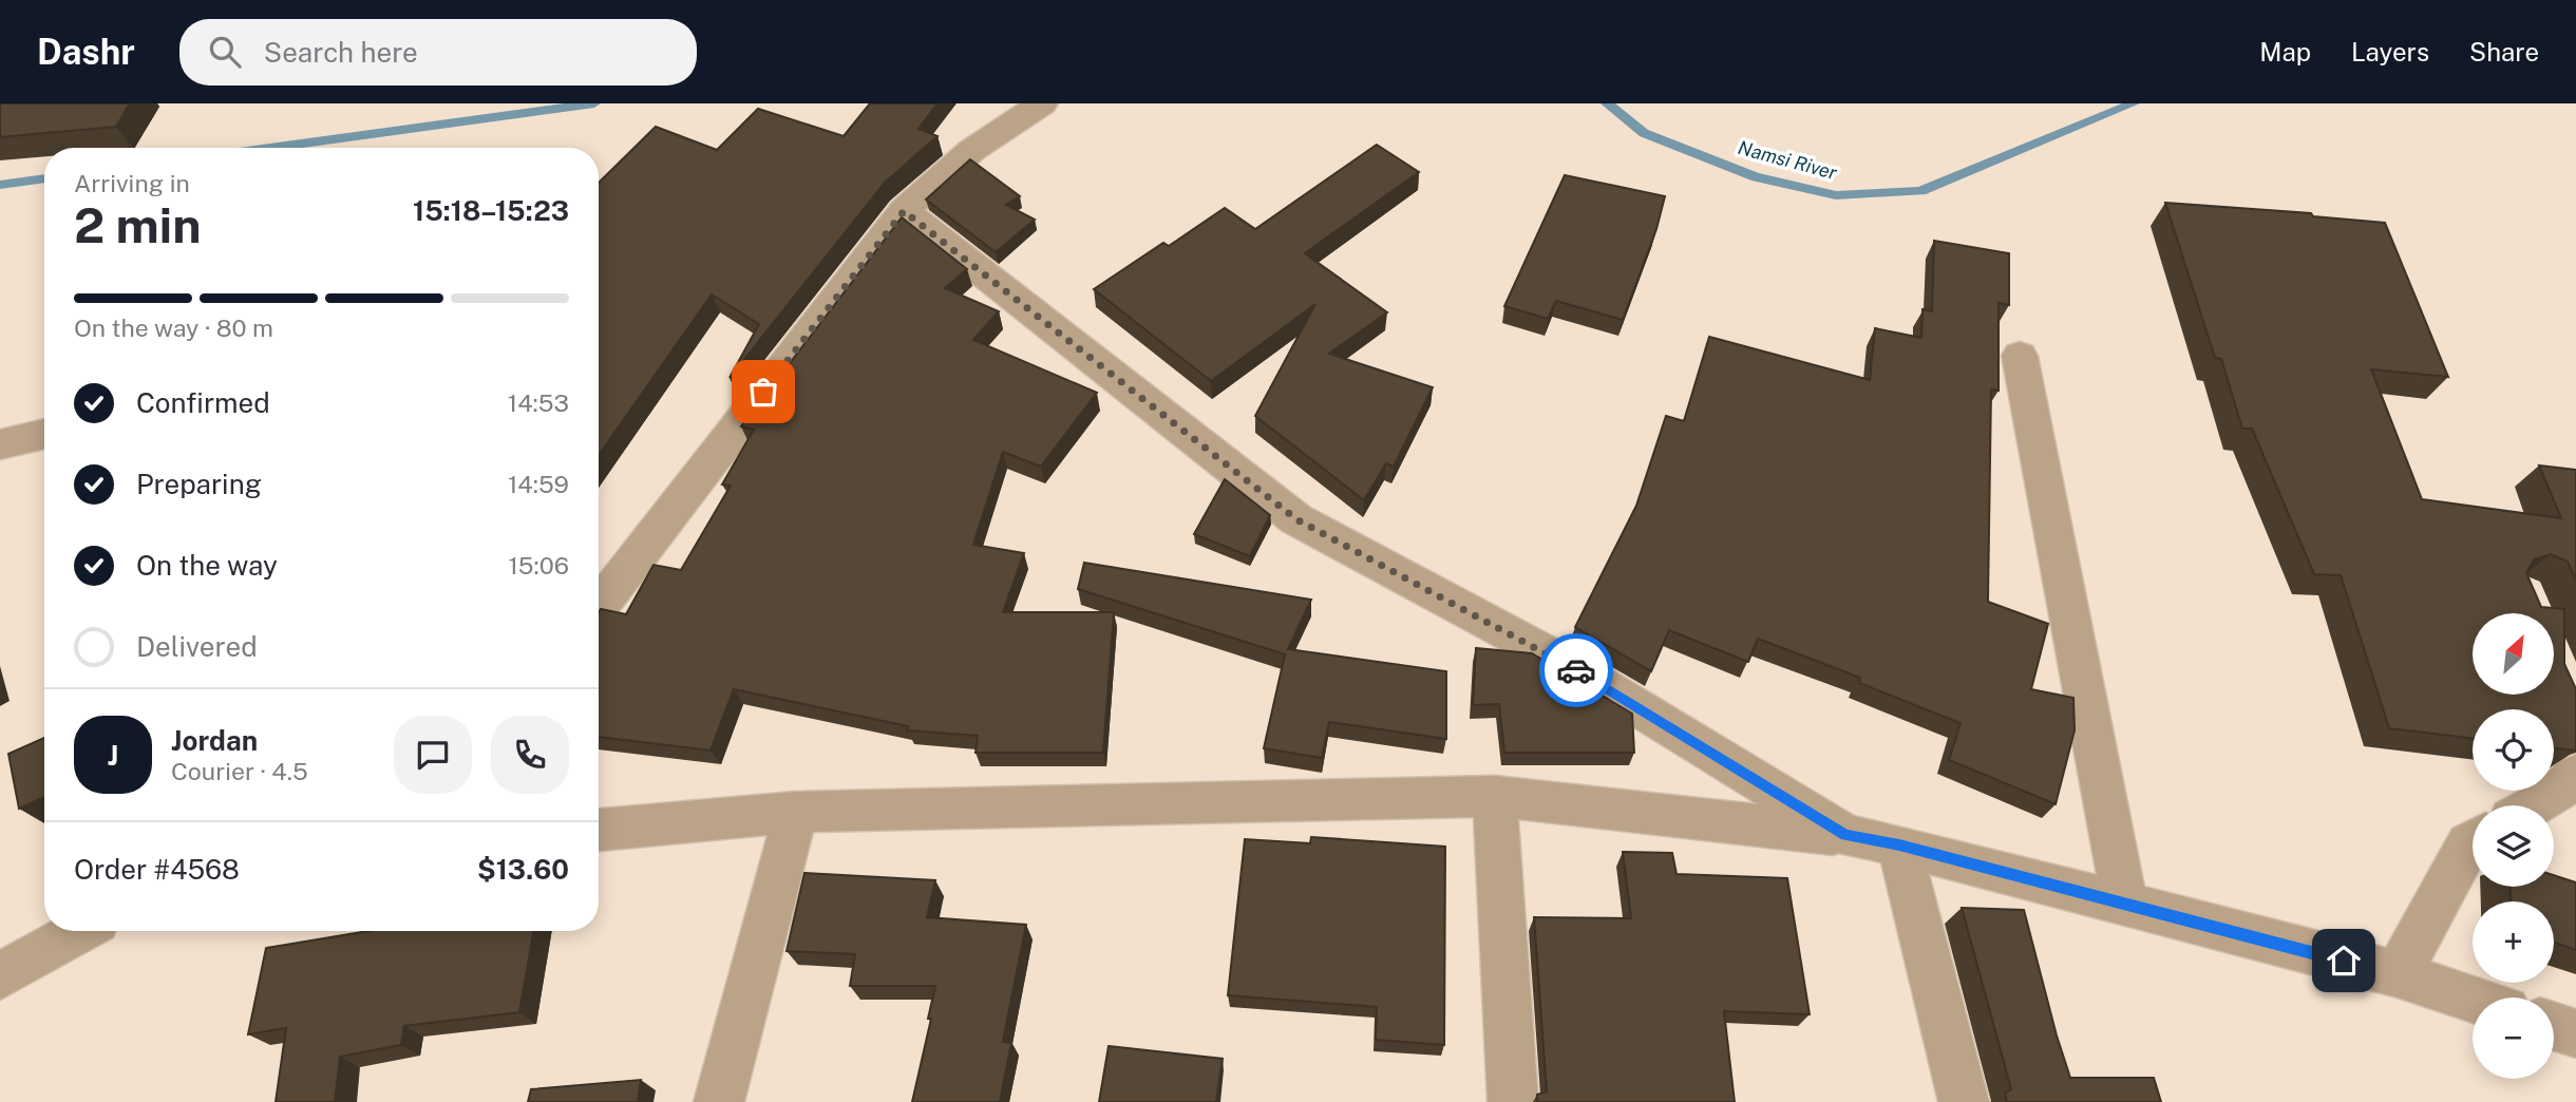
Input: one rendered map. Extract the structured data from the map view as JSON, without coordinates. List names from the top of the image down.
{
  "water": ["Namsi River"],
  "north": "top right",
  "page": {
    "header": "Dashr",
    "search": "Search here",
    "nav": ["Map", "Layers", "Share"],
    "heading": ["2 min", "Arriving in", "15:18–15:23"],
    "panel": [
      "Jordan",
      "Courier · 4.5",
      "Order #4568",
      "$13.60"
    ],
    "bar": "On the way · 80 m",
    "list": [
      ["Confirmed", "14:53"],
      ["Preparing", "14:59"],
      ["On the way", "15:06"],
      "Delivered"
    ],
    "map_buttons": ["+", "−"],
    "round": "J"
  }
}
